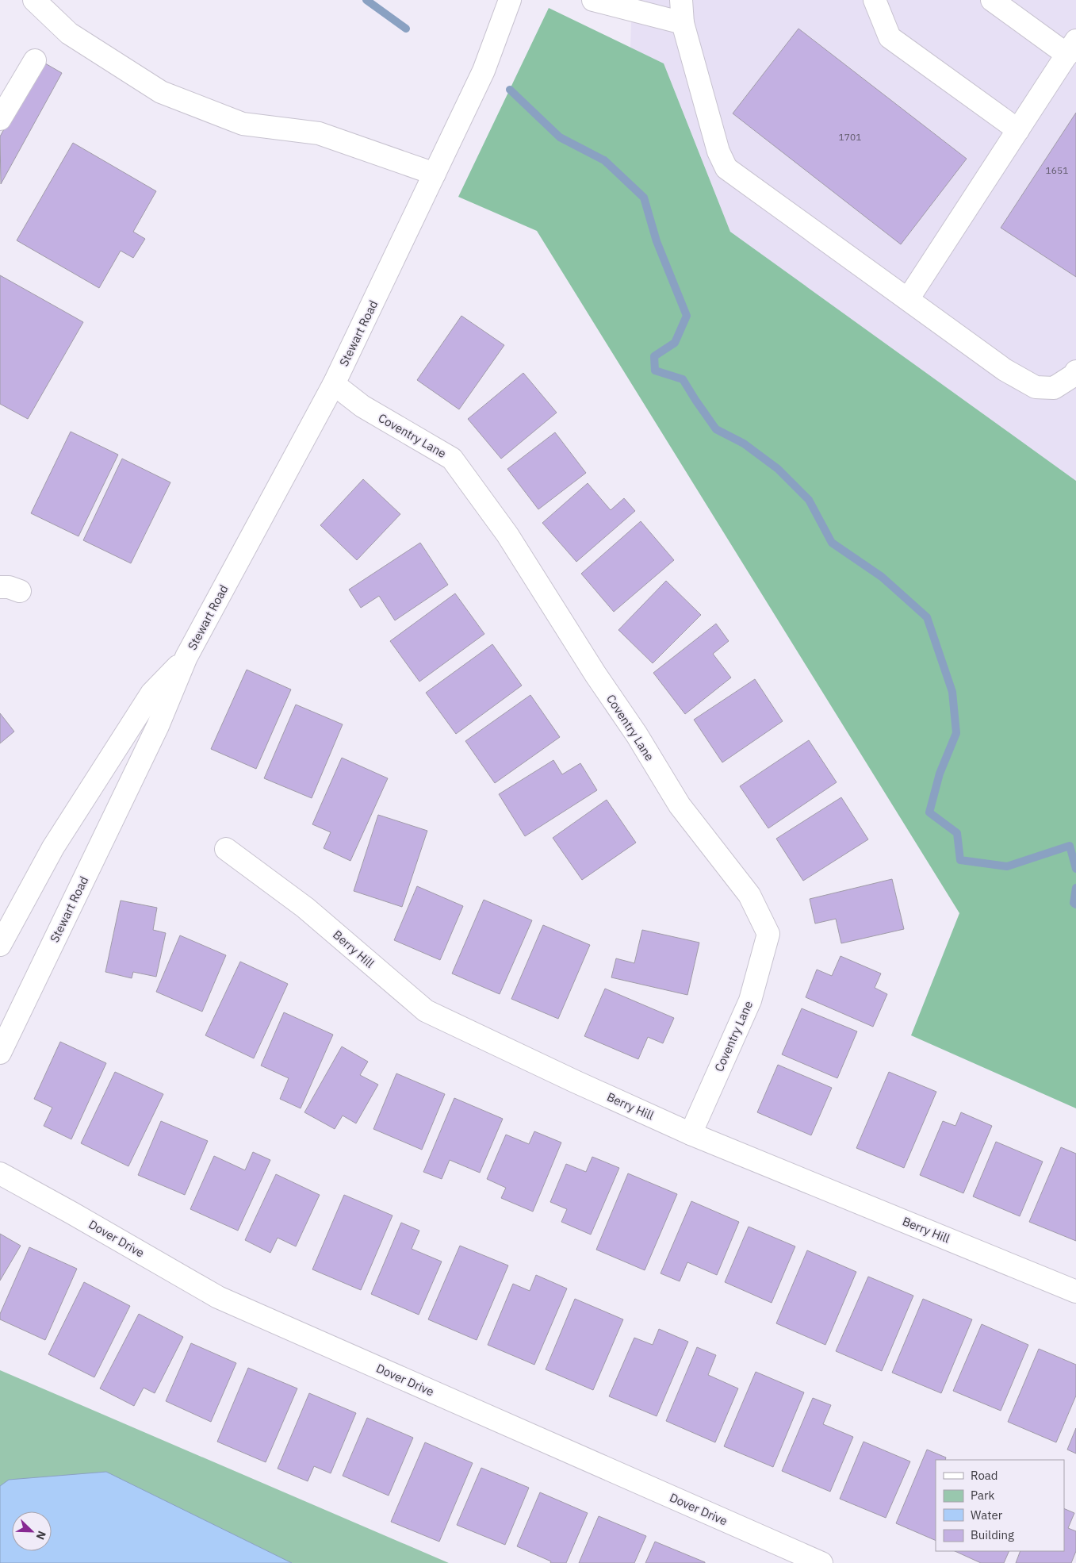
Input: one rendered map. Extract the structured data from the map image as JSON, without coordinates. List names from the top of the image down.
{
  "streets": {
    "street": [
      "Stewart Road",
      "Coventry Lane",
      "Berry Hill",
      "Dover Drive"
    ]
  },
  "crossings": [
    ["Stewart Road", "Coventry Lane"],
    ["Coventry Lane", "Berry Hill"]
  ],
  "house_numbers": ["1701", "1651"],
  "legend": [
    "Road",
    "Park",
    "Water",
    "Building"
  ],
  "north": "bottom right"
}
